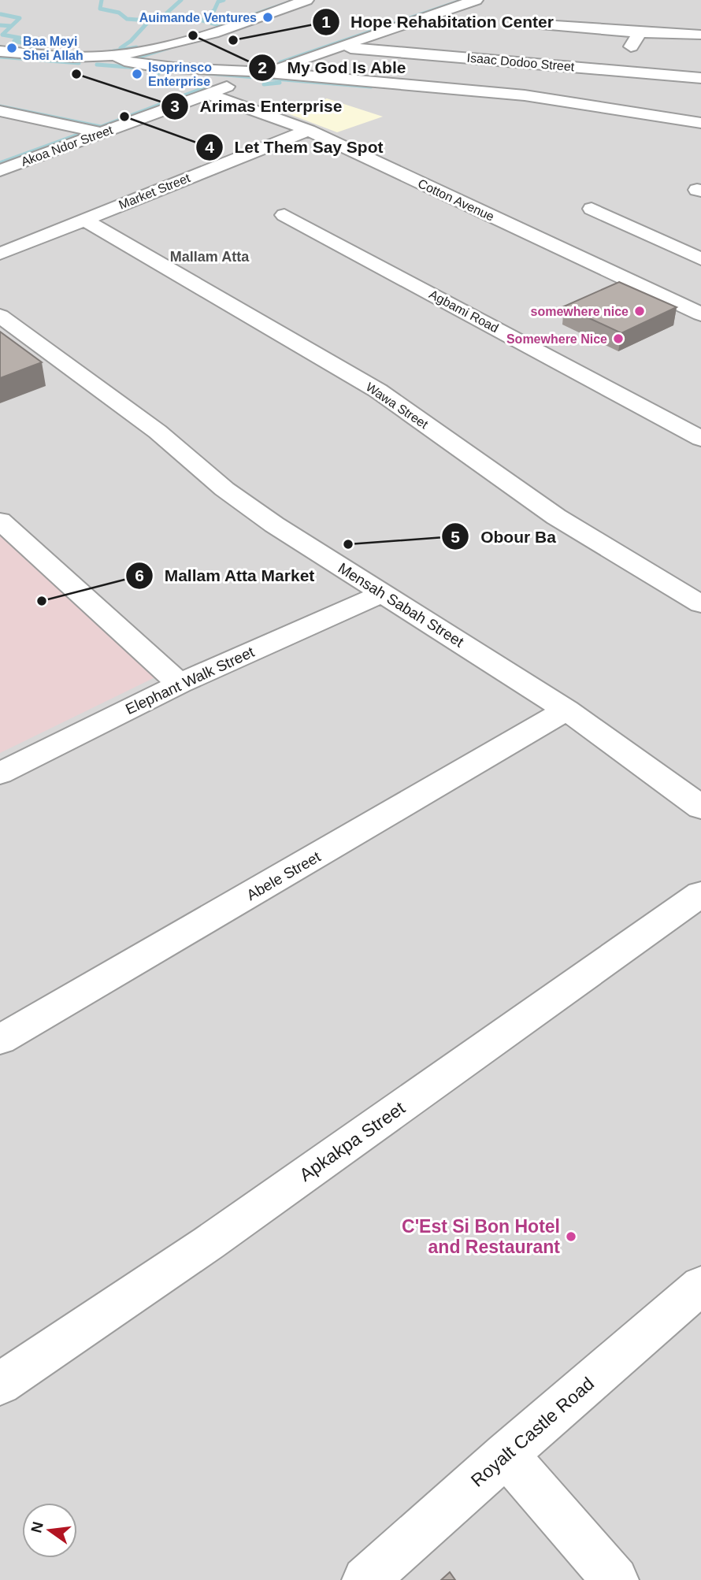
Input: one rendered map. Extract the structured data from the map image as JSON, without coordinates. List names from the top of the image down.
{
  "streets": {
    "street": [
      "Isaac Dodoo Street",
      "Akoa Ndor Street",
      "Market Street",
      "Cotton Avenue",
      "Agbami Road",
      "Wawa Street",
      "Mensah Sabah Street",
      "Elephant Walk Street",
      "Abele Street",
      "Apkakpa Street",
      "Royalt Castle Road"
    ]
  },
  "crossings": [
    ["Isaac Dodoo Street", "Akoa Ndor Street"],
    ["Akoa Ndor Street", "Cotton Avenue"],
    ["Market Street", "Cotton Avenue"],
    ["Market Street", "Wawa Street"],
    ["Mensah Sabah Street", "Elephant Walk Street"],
    ["Mensah Sabah Street", "Abele Street"]
  ],
  "districts": ["Mallam Atta"],
  "places": [
    "Auimande Ventures",
    "My God Is Able",
    "Hope Rehabitation Center",
    "Baa Meyi Shei Allah",
    "Arimas Enterprise",
    "Isoprinsco Enterprise",
    "Let Them Say Spot",
    "somewhere nice",
    "Somewhere Nice",
    "Obour Ba",
    "Mallam Atta Market",
    "C'Est Si Bon Hotel and Restaurant"
  ],
  "north": "left"
}
